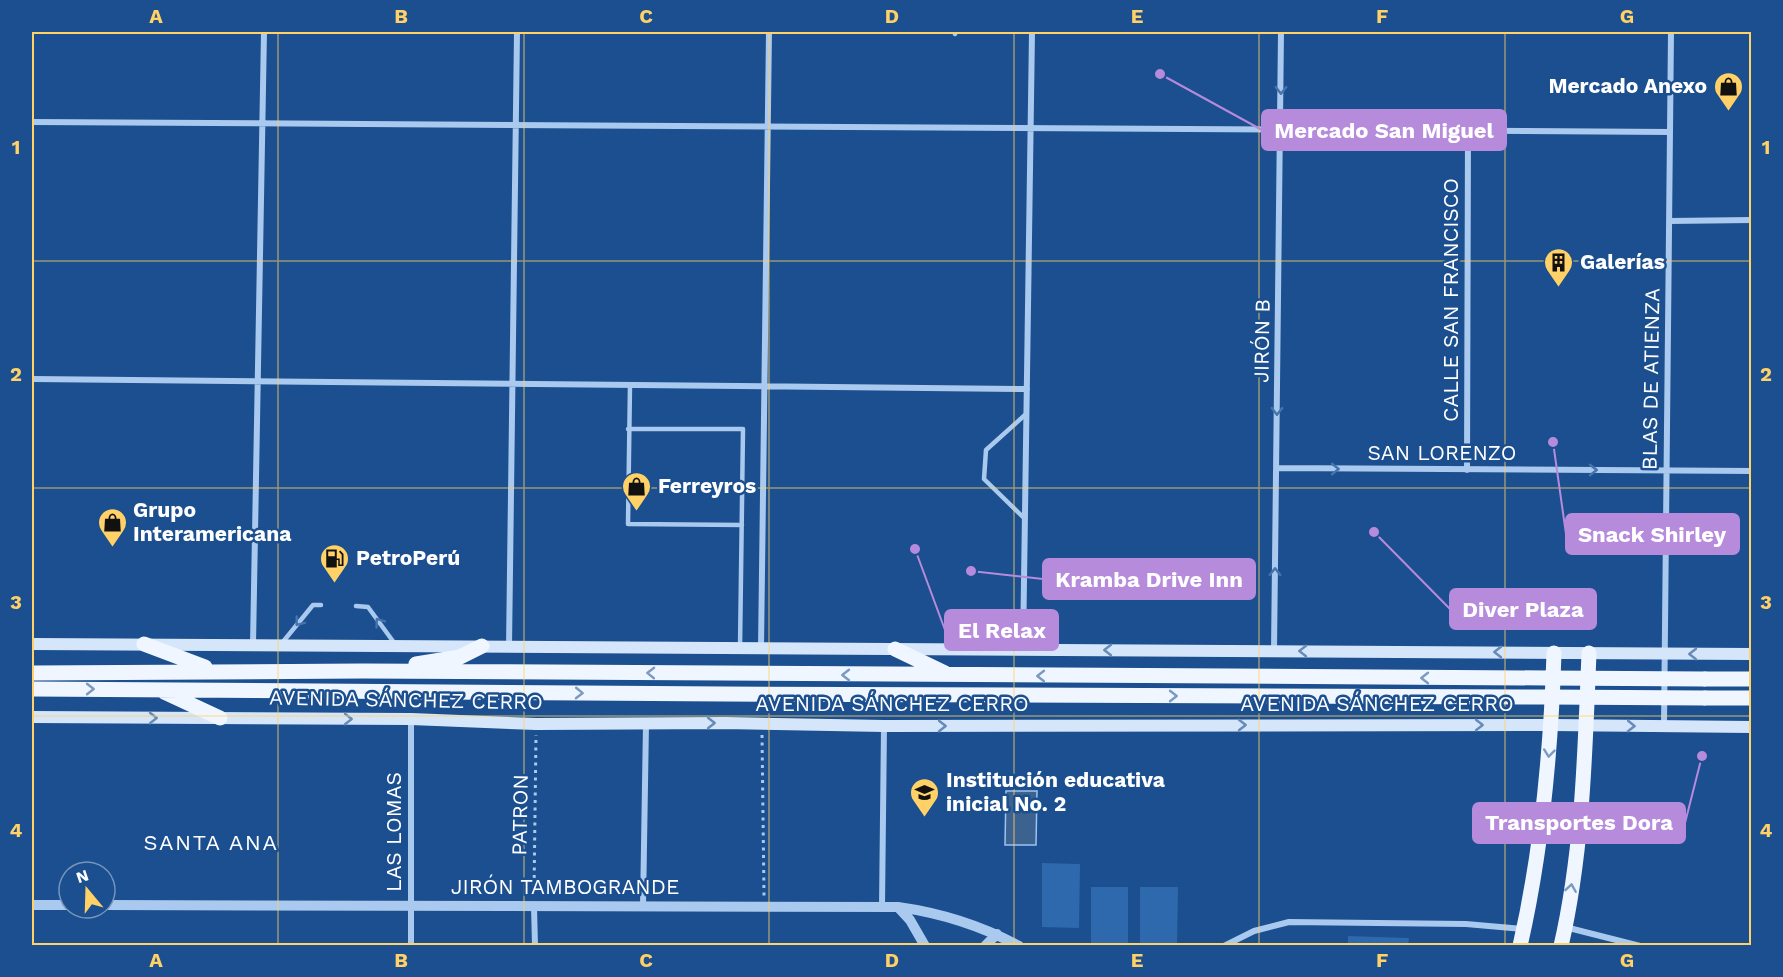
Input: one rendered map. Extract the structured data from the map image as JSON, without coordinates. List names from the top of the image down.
{
  "streets": {
    "main road": ["AVENIDA SÁNCHEZ CERRO"],
    "street": [
      "CALLE SAN FRANCISCO",
      "JIRÓN B",
      "BLAS DE ATIENZA",
      "SAN LORENZO",
      "LAS LOMAS",
      "JIRÓN TAMBOGRANDE"
    ],
    "path": ["PATRON"]
  },
  "crossings": [
    ["CALLE SAN FRANCISCO", "SAN LORENZO"],
    ["JIRÓN B", "SAN LORENZO"],
    ["BLAS DE ATIENZA", "SAN LORENZO"],
    ["BLAS DE ATIENZA", "AVENIDA SÁNCHEZ CERRO"],
    ["AVENIDA SÁNCHEZ CERRO", "PATRON"],
    ["AVENIDA SÁNCHEZ CERRO", "LAS LOMAS"],
    ["PATRON", "JIRÓN TAMBOGRANDE"],
    ["LAS LOMAS", "JIRÓN TAMBOGRANDE"]
  ],
  "one_way": ["SAN LORENZO"],
  "districts": ["SANTA ANA"],
  "places": {
    "other": [
      "Mercado San Miguel",
      "Snack Shirley",
      "Diver Plaza",
      "El Relax",
      "Kramba Drive Inn",
      "Transportes Dora"
    ],
    "shop": ["Mercado Anexo", "Ferreyros", "Grupo Interamericana"],
    "building": ["Galerías"],
    "fuel station": ["PetroPerú"],
    "school or university": ["Institución educativa inicial No. 2"]
  },
  "north": "top",
  "grid": {
    "columns": [
      "A",
      "B",
      "C",
      "D",
      "E",
      "F",
      "G"
    ],
    "rows": [
      "1",
      "2",
      "3",
      "4"
    ]
  }
}
